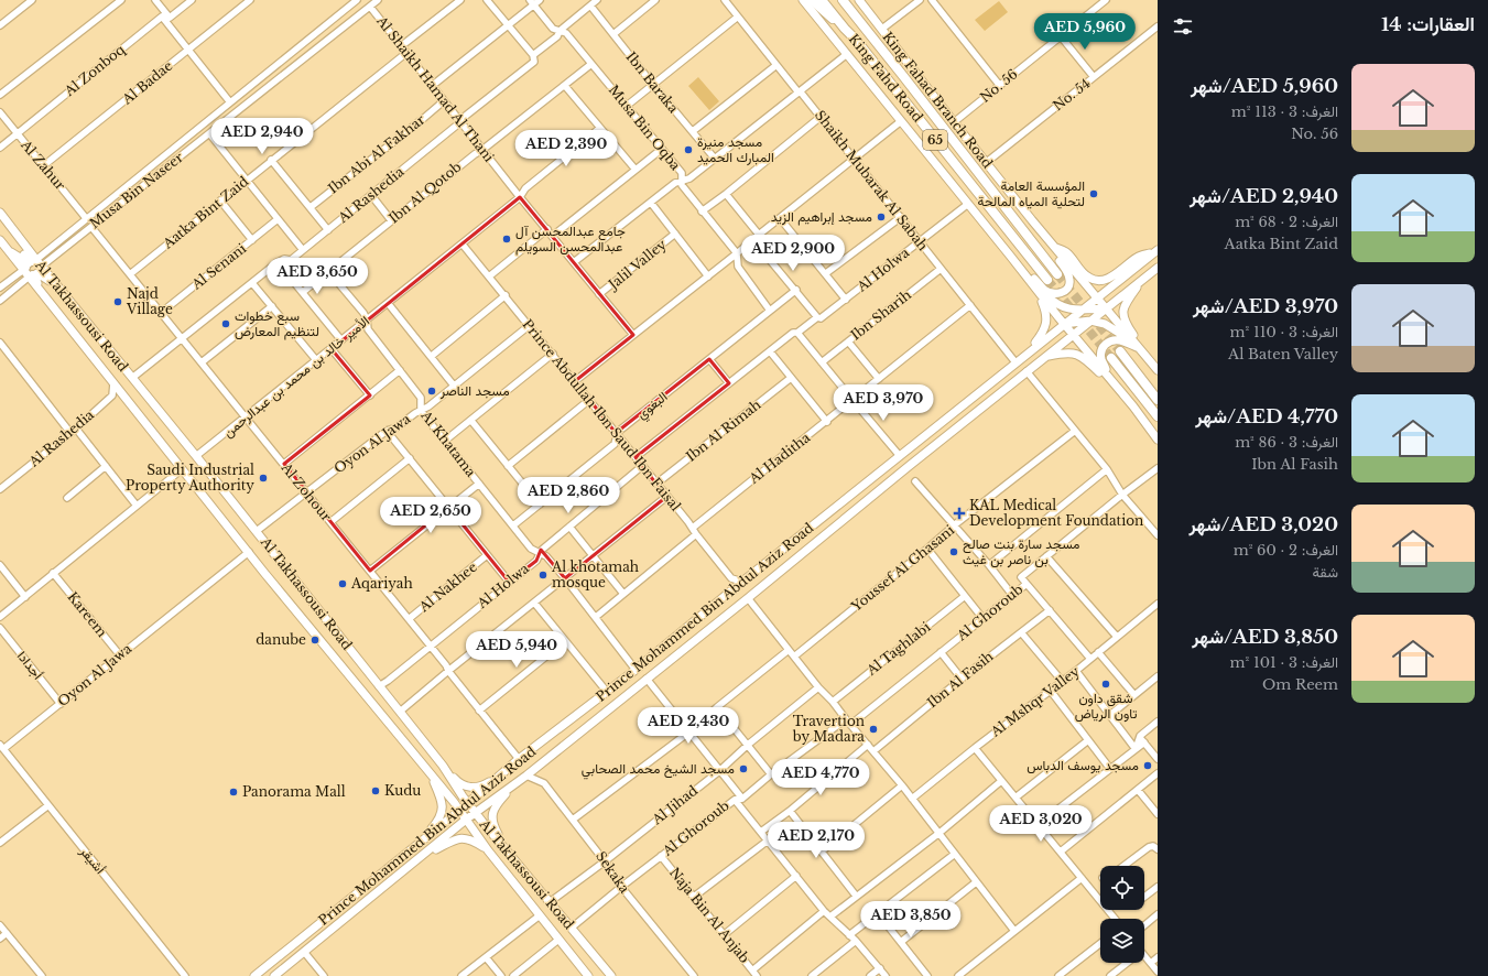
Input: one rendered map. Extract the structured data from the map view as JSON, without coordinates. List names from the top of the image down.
{
  "streets": {
    "highway": ["King Fahd Road", "65"],
    "main road": ["King Fahad Branch Road", "Al Takhassousi Road", "Prince Mohammed Bin Abdul Aziz Road"],
    "street": [
      "Al Zonboq",
      "Al Badae",
      "Ibn Baraka",
      "No. 56",
      "Al Shaikh Hamad Al Thani",
      "No. 54",
      "Musa Bin Oqba",
      "Ibn Abi Al Fakhar",
      "Al Zahur",
      "Shaikh Mubarak Al Sabah",
      "Musa Bin Naseer",
      "Ibn Al Qotob",
      "Al Rashedia",
      "Aatka Bint Zaid",
      "Jalil Valley",
      "Al Senani",
      "Al Holwa",
      "Ibn Sharih",
      "الأمير خالد بن محمد بن عبدالرحمن",
      "البغوي",
      "Prince Abdullah Ibn Saud Ibn Faisal",
      "Ibn Al Rimah",
      "Oyon Al Jawa",
      "Al Khatama",
      "Al Haditha",
      "Al Zohour",
      "Youssef Al Ghasani",
      "Al Nakhee",
      "Al Ghoroub",
      "Kareem",
      "Al Taghlabi",
      "أجدادا",
      "Ibn Al Fasih",
      "Al Mshqr Valley",
      "Al Jihad",
      "أشيقر",
      "Sekaka",
      "Naja Bin Al Anjab"
    ]
  },
  "crossings": [
    ["Al Zonboq", "Al Zahur"],
    ["Al Badae", "Al Zahur"],
    ["Ibn Baraka", "Al Rashedia"],
    ["No. 56", "King Fahad Branch Road"],
    ["Al Shaikh Hamad Al Thani", "Ibn Abi Al Fakhar"],
    ["Al Shaikh Hamad Al Thani", "Musa Bin Naseer"],
    ["Al Shaikh Hamad Al Thani", "Ibn Al Qotob"],
    ["Al Shaikh Hamad Al Thani", "Al Rashedia"],
    ["Al Shaikh Hamad Al Thani", "Aatka Bint Zaid"],
    ["Al Shaikh Hamad Al Thani", "Jalil Valley"],
    ["Al Shaikh Hamad Al Thani", "الأمير خالد بن محمد بن عبدالرحمن"],
    ["No. 54", "King Fahad Branch Road"],
    ["Musa Bin Oqba", "Ibn Al Qotob"],
    ["Musa Bin Oqba", "Al Rashedia"],
    ["Musa Bin Oqba", "البغوي"],
    ["Shaikh Mubarak Al Sabah", "Al Holwa"],
    ["Shaikh Mubarak Al Sabah", "Ibn Sharih"],
    ["Shaikh Mubarak Al Sabah", "Al Haditha"],
    ["Shaikh Mubarak Al Sabah", "Prince Mohammed Bin Abdul Aziz Road"],
    ["Musa Bin Naseer", "Al Takhassousi Road"],
    ["Musa Bin Naseer", "Al Zohour"],
    ["Ibn Al Qotob", "Al Khatama"],
    ["Al Rashedia", "Al Takhassousi Road"],
    ["Al Rashedia", "Al Zohour"],
    ["Aatka Bint Zaid", "Al Zohour"],
    ["Al Senani", "Al Zohour"],
    ["Al Holwa", "Al Takhassousi Road"],
    ["Al Holwa", "Prince Abdullah Ibn Saud Ibn Faisal"],
    ["Al Holwa", "Al Khatama"],
    ["Al Holwa", "Al Zohour"],
    ["Al Takhassousi Road", "الأمير خالد بن محمد بن عبدالرحمن"],
    ["Al Takhassousi Road", "Oyon Al Jawa"],
    ["Al Takhassousi Road", "Prince Mohammed Bin Abdul Aziz Road"],
    ["Al Takhassousi Road", "Al Ghoroub"],
    ["Al Takhassousi Road", "Al Jihad"],
    ["الأمير خالد بن محمد بن عبدالرحمن", "Prince Abdullah Ibn Saud Ibn Faisal"],
    ["الأمير خالد بن محمد بن عبدالرحمن", "Al Khatama"],
    ["الأمير خالد بن محمد بن عبدالرحمن", "Al Zohour"],
    ["البغوي", "Prince Abdullah Ibn Saud Ibn Faisal"],
    ["البغوي", "Al Khatama"],
    ["Prince Abdullah Ibn Saud Ibn Faisal", "Ibn Al Rimah"],
    ["Prince Abdullah Ibn Saud Ibn Faisal", "Oyon Al Jawa"],
    ["Prince Abdullah Ibn Saud Ibn Faisal", "Al Haditha"],
    ["Prince Abdullah Ibn Saud Ibn Faisal", "Prince Mohammed Bin Abdul Aziz Road"],
    ["Oyon Al Jawa", "Al Khatama"],
    ["Oyon Al Jawa", "Al Zohour"],
    ["Oyon Al Jawa", "Kareem"],
    ["Oyon Al Jawa", "أجدادا"],
    ["Oyon Al Jawa", "أشيقر"],
    ["Al Khatama", "Prince Mohammed Bin Abdul Aziz Road"],
    ["Al Zohour", "Al Nakhee"],
    ["Al Zohour", "Prince Mohammed Bin Abdul Aziz Road"],
    ["Prince Mohammed Bin Abdul Aziz Road", "Sekaka"],
    ["Al Ghoroub", "Sekaka"],
    ["Al Ghoroub", "Naja Bin Al Anjab"],
    ["Al Jihad", "Sekaka"]
  ],
  "places": {
    "other": [
      "مسجد منيرة المبارك الحميد",
      "المؤسسة العامة لتحلية المياه المالحة",
      "مسجد إبراهيم الزيد",
      "جامع عبدالمحسن آل عبدالمحسن السويلم",
      "Najd Village",
      "سبع خطوات لتنظيم المعارض",
      "مسجد الناصر",
      "Saudi Industrial Property Authority",
      "مسجد سارة بنت صالح بن ناصر بن غيث",
      "Al khotamah mosque",
      "Aqariyah",
      "danube",
      "شقق داون تاون الرياض",
      "Travertion by Madara",
      "مسجد يوسف الدباس",
      "مسجد الشيخ محمد الصحابي",
      "Kudu",
      "Panorama Mall"
    ],
    "health": ["KAL Medical Development Foundation"]
  },
  "page": {
    "heading": "العقارات: 14",
    "price": [
      "AED 5,960",
      "AED 2,940",
      "AED 2,390",
      "AED 2,900",
      "AED 3,650",
      "AED 3,970",
      "AED 2,860",
      "AED 2,650",
      "AED 5,940",
      "AED 2,430",
      "AED 4,770",
      "AED 3,020",
      "AED 2,170",
      "AED 3,850"
    ],
    "list": [
      {
        "name": "AED 5,960/شهر",
        "note": "الغرف: 3 · 113 m² · No. 56"
      },
      {
        "name": "AED 2,940/شهر",
        "note": "الغرف: 2 · 68 m² · Aatka Bint Zaid"
      },
      {
        "name": "AED 3,970/شهر",
        "note": "الغرف: 3 · 110 m² · Al Baten Valley"
      },
      {
        "name": "AED 4,770/شهر",
        "note": "الغرف: 3 · 86 m² · Ibn Al Fasih"
      },
      {
        "name": "AED 3,020/شهر",
        "note": "الغرف: 2 · 60 m² · شقة"
      },
      {
        "name": "AED 3,850/شهر",
        "note": "الغرف: 3 · 101 m² · Om Reem"
      }
    ]
  }
}
